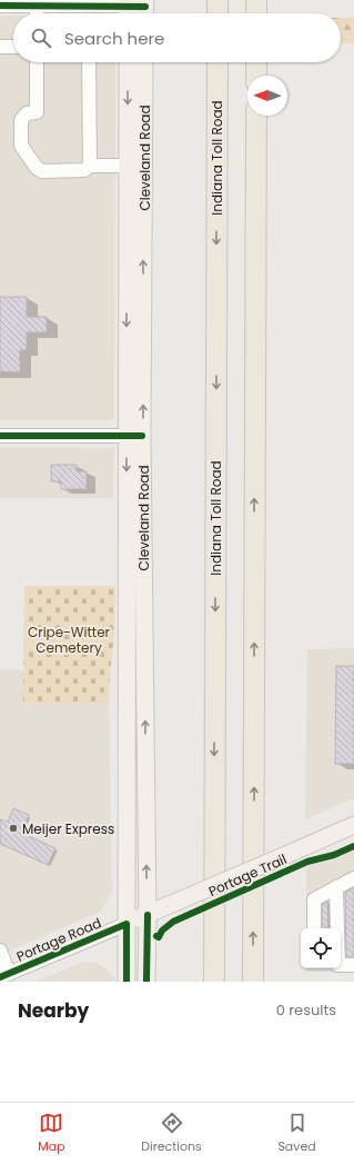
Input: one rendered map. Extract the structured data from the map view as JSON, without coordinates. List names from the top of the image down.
{
  "streets": {
    "highway": ["Indiana Toll Road"],
    "main road": ["Cleveland Road", "Portage Road"],
    "cycle path": ["Portage Trail"]
  },
  "crossings": [
    ["Cleveland Road", "Portage Road"]
  ],
  "parks": ["Cripe-Witter Cemetery"],
  "places": ["Meijer Express"],
  "north": "left",
  "page": {
    "search": "Search here",
    "heading": ["Nearby", "0 results"],
    "nav": ["Map", "Directions", "Saved"]
  }
}
